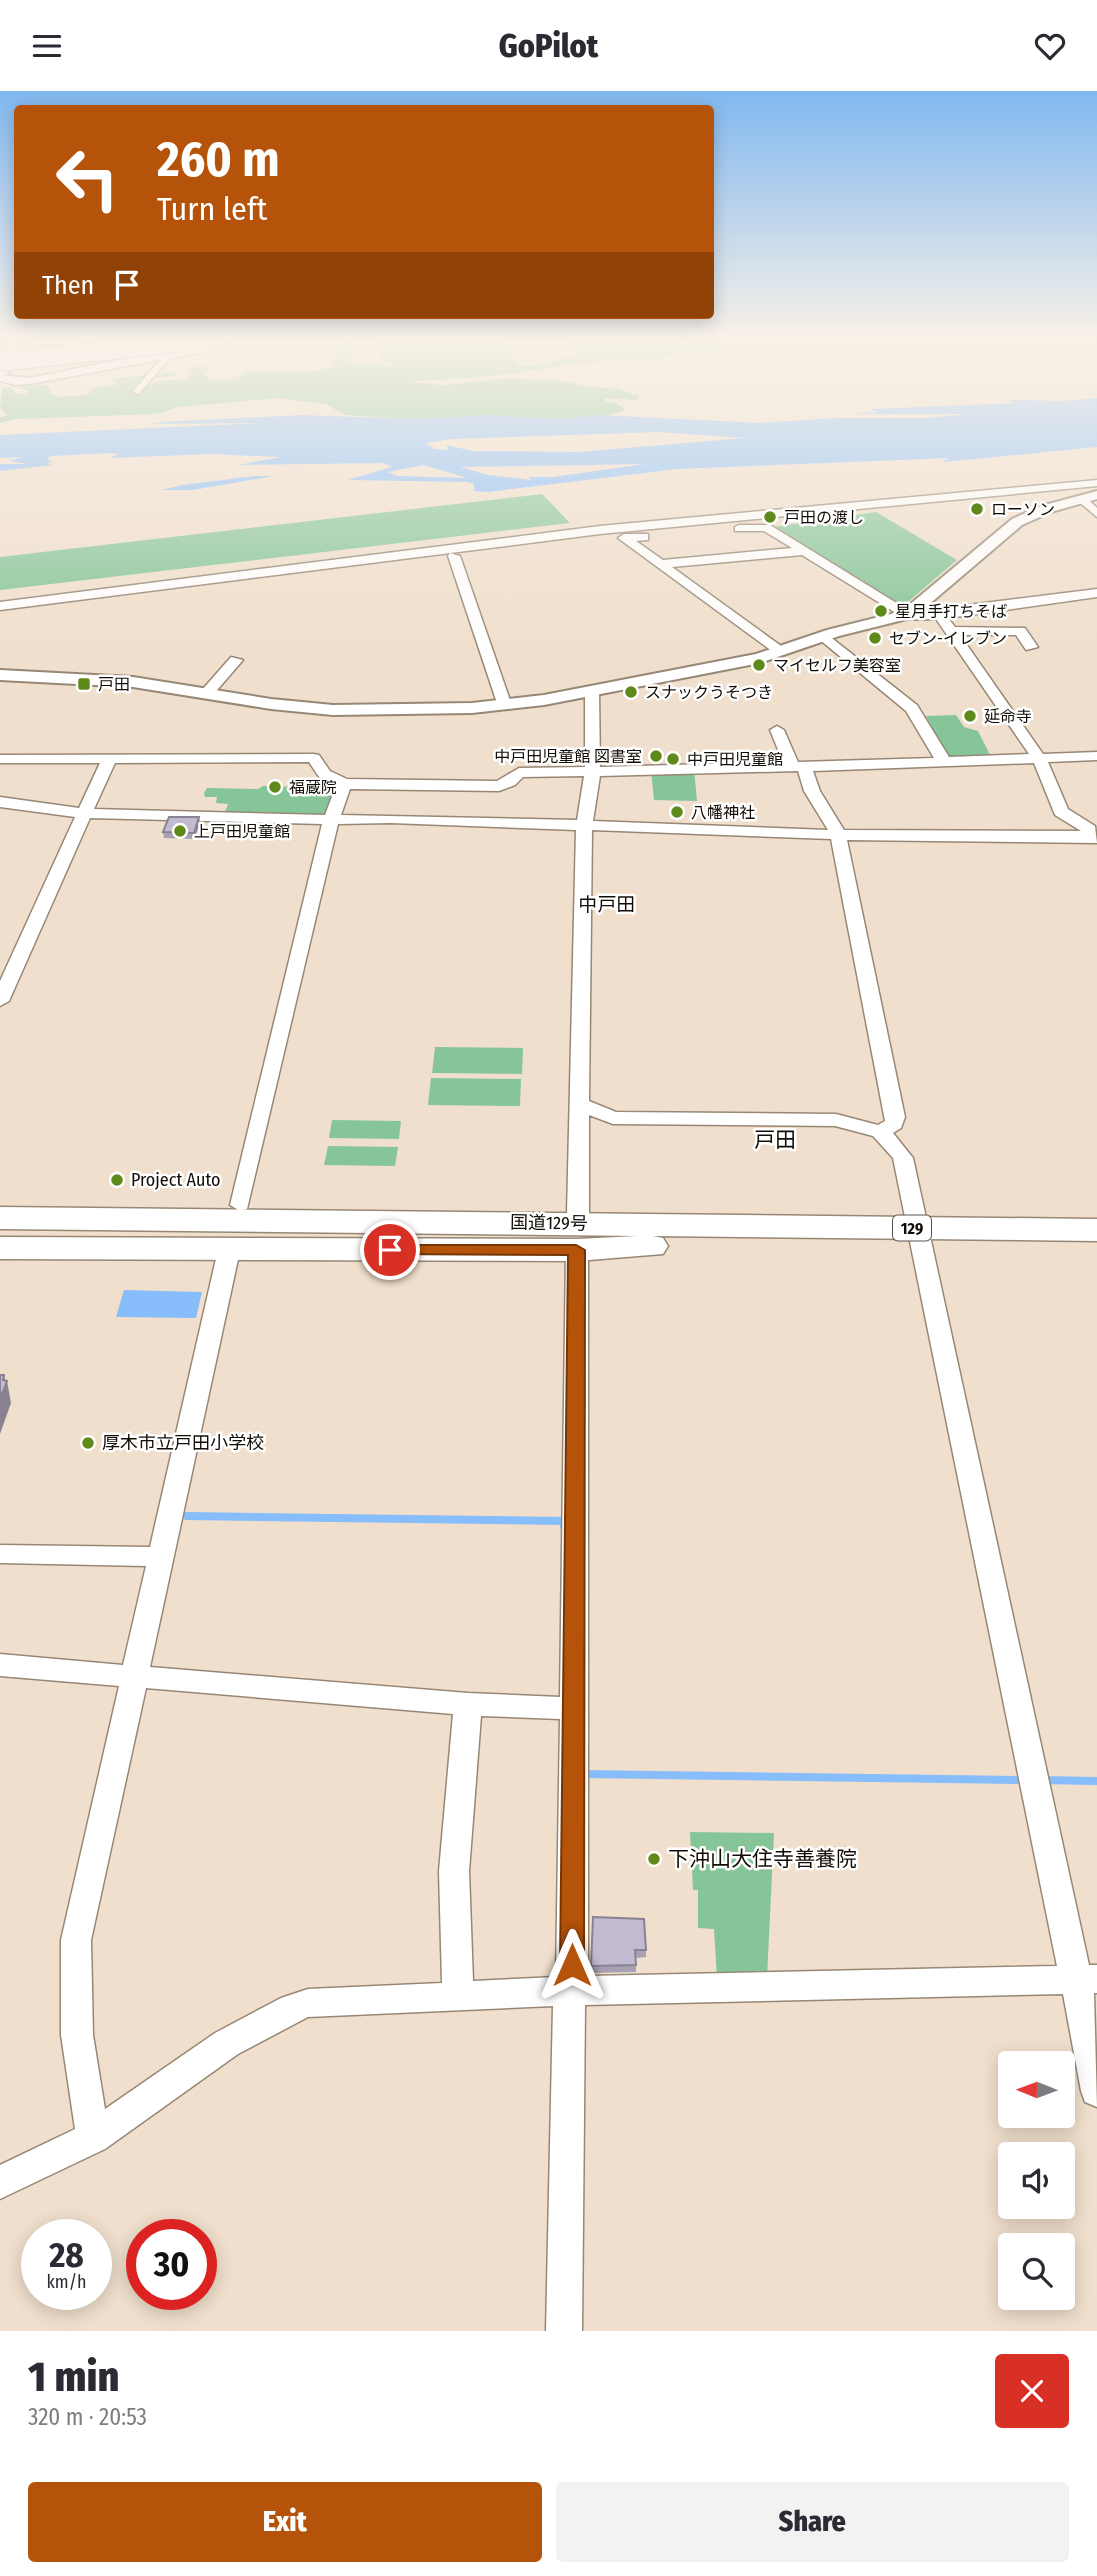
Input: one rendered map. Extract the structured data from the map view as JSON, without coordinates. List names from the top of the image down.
{
  "streets": {
    "highway": ["国道129号", "129"]
  },
  "crossings": [
    ["国道129号", "129"]
  ],
  "districts": ["中戸田", "戸田"],
  "places": {
    "other": [
      "ローソン",
      "戸田の渡し",
      "星月手打ちそば",
      "セブン-イレブン",
      "マイセルフ美容室",
      "スナックうそつき",
      "延命寺",
      "中戸田児童館 図書室",
      "中戸田児童館",
      "福蔵院",
      "八幡神社",
      "上戸田児童館",
      "Project Auto",
      "厚木市立戸田小学校",
      "下沖山大住寺善養院"
    ],
    "transit": ["戸田"]
  },
  "north": "left",
  "page": {
    "header": "GoPilot",
    "turn": ["260 m", "Turn left"],
    "then": "Then",
    "speed": "28 km/h",
    "limit": "30",
    "heading": ["1 min", "320 m · 20:53"],
    "buttons": ["Exit", "Share"]
  }
}
